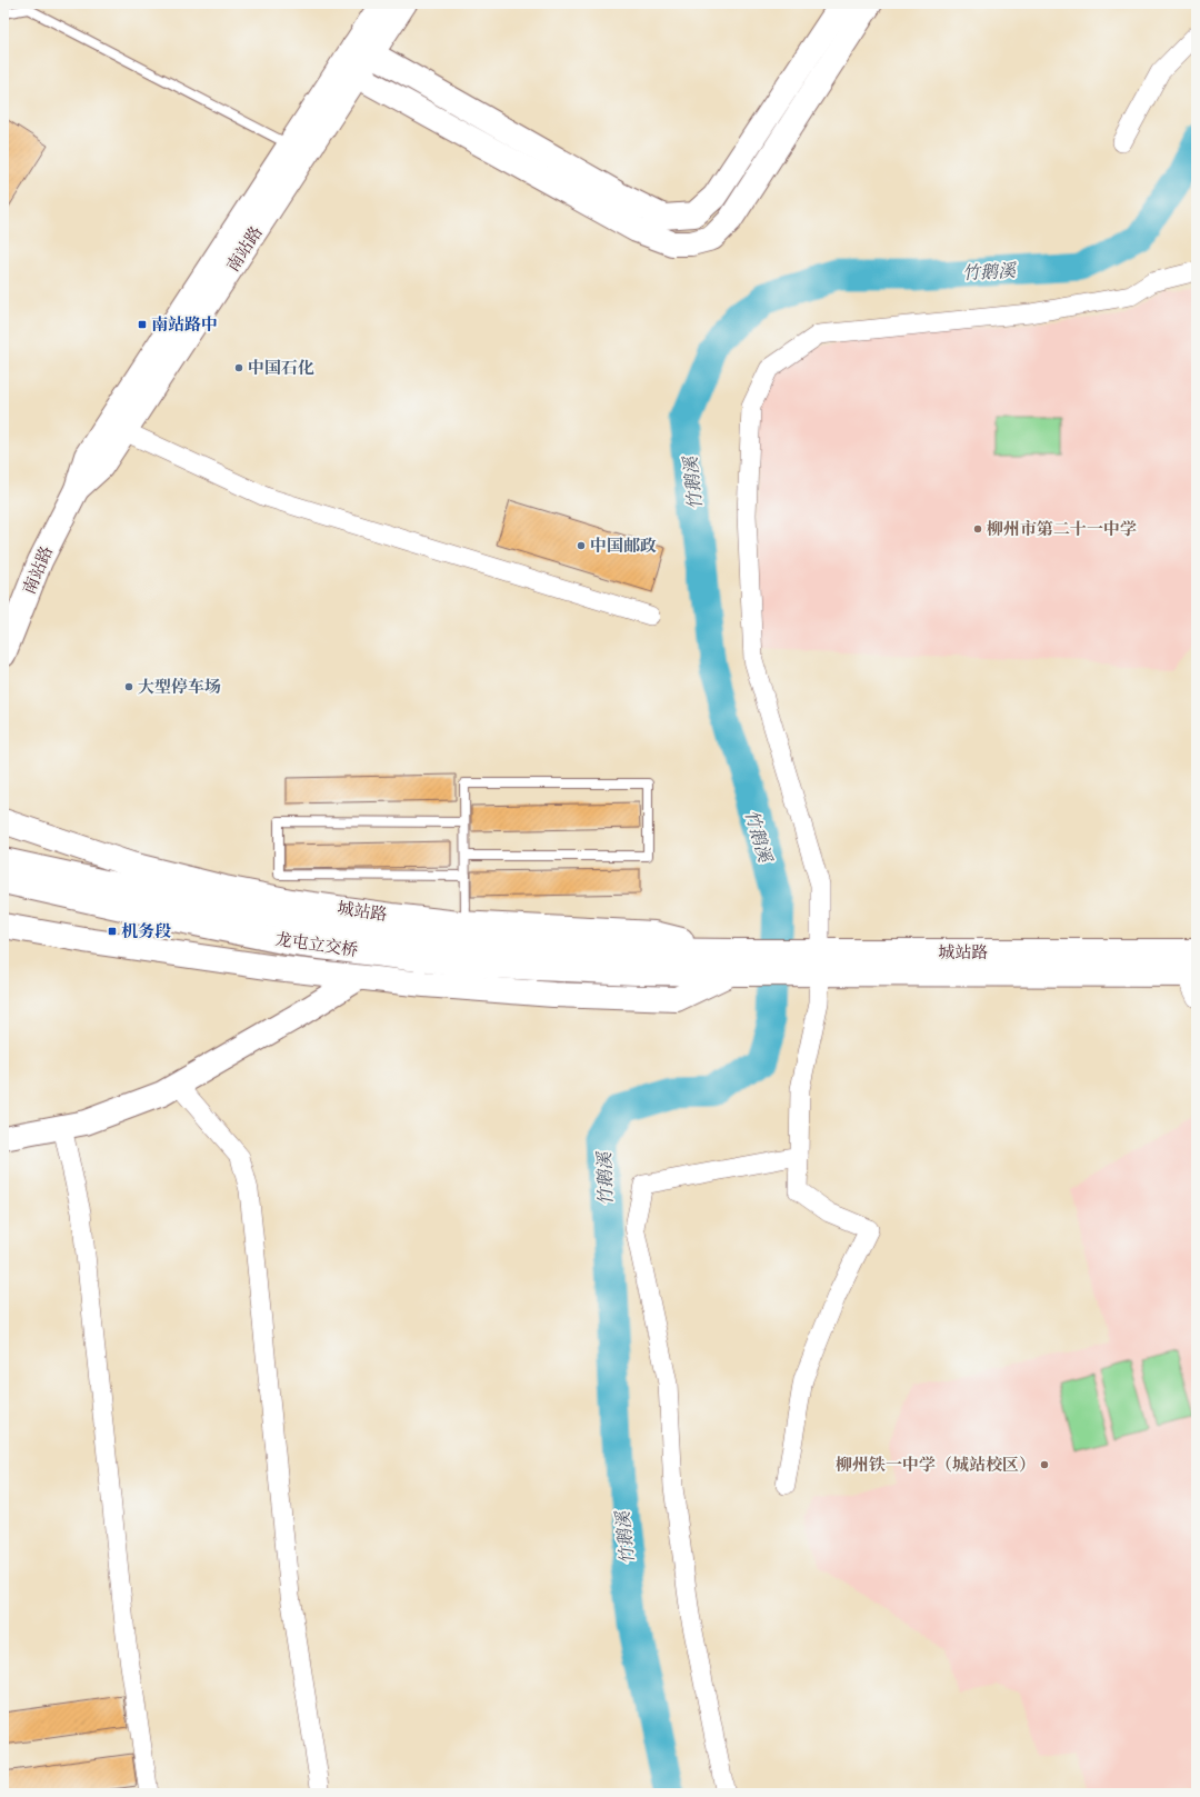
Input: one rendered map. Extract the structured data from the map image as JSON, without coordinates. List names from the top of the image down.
{
  "streets": {
    "main road": ["南站路", "城站路", "龙屯立交桥"]
  },
  "crossings": [
    ["城站路", "龙屯立交桥"]
  ],
  "water": ["竹鹅溪"],
  "places": {
    "transit": ["南站路中", "机务段"],
    "other": [
      "中国石化",
      "柳州市第二十一中学",
      "中国邮政",
      "大型停车场",
      "柳州铁一中学（城站校区）"
    ]
  }
}
